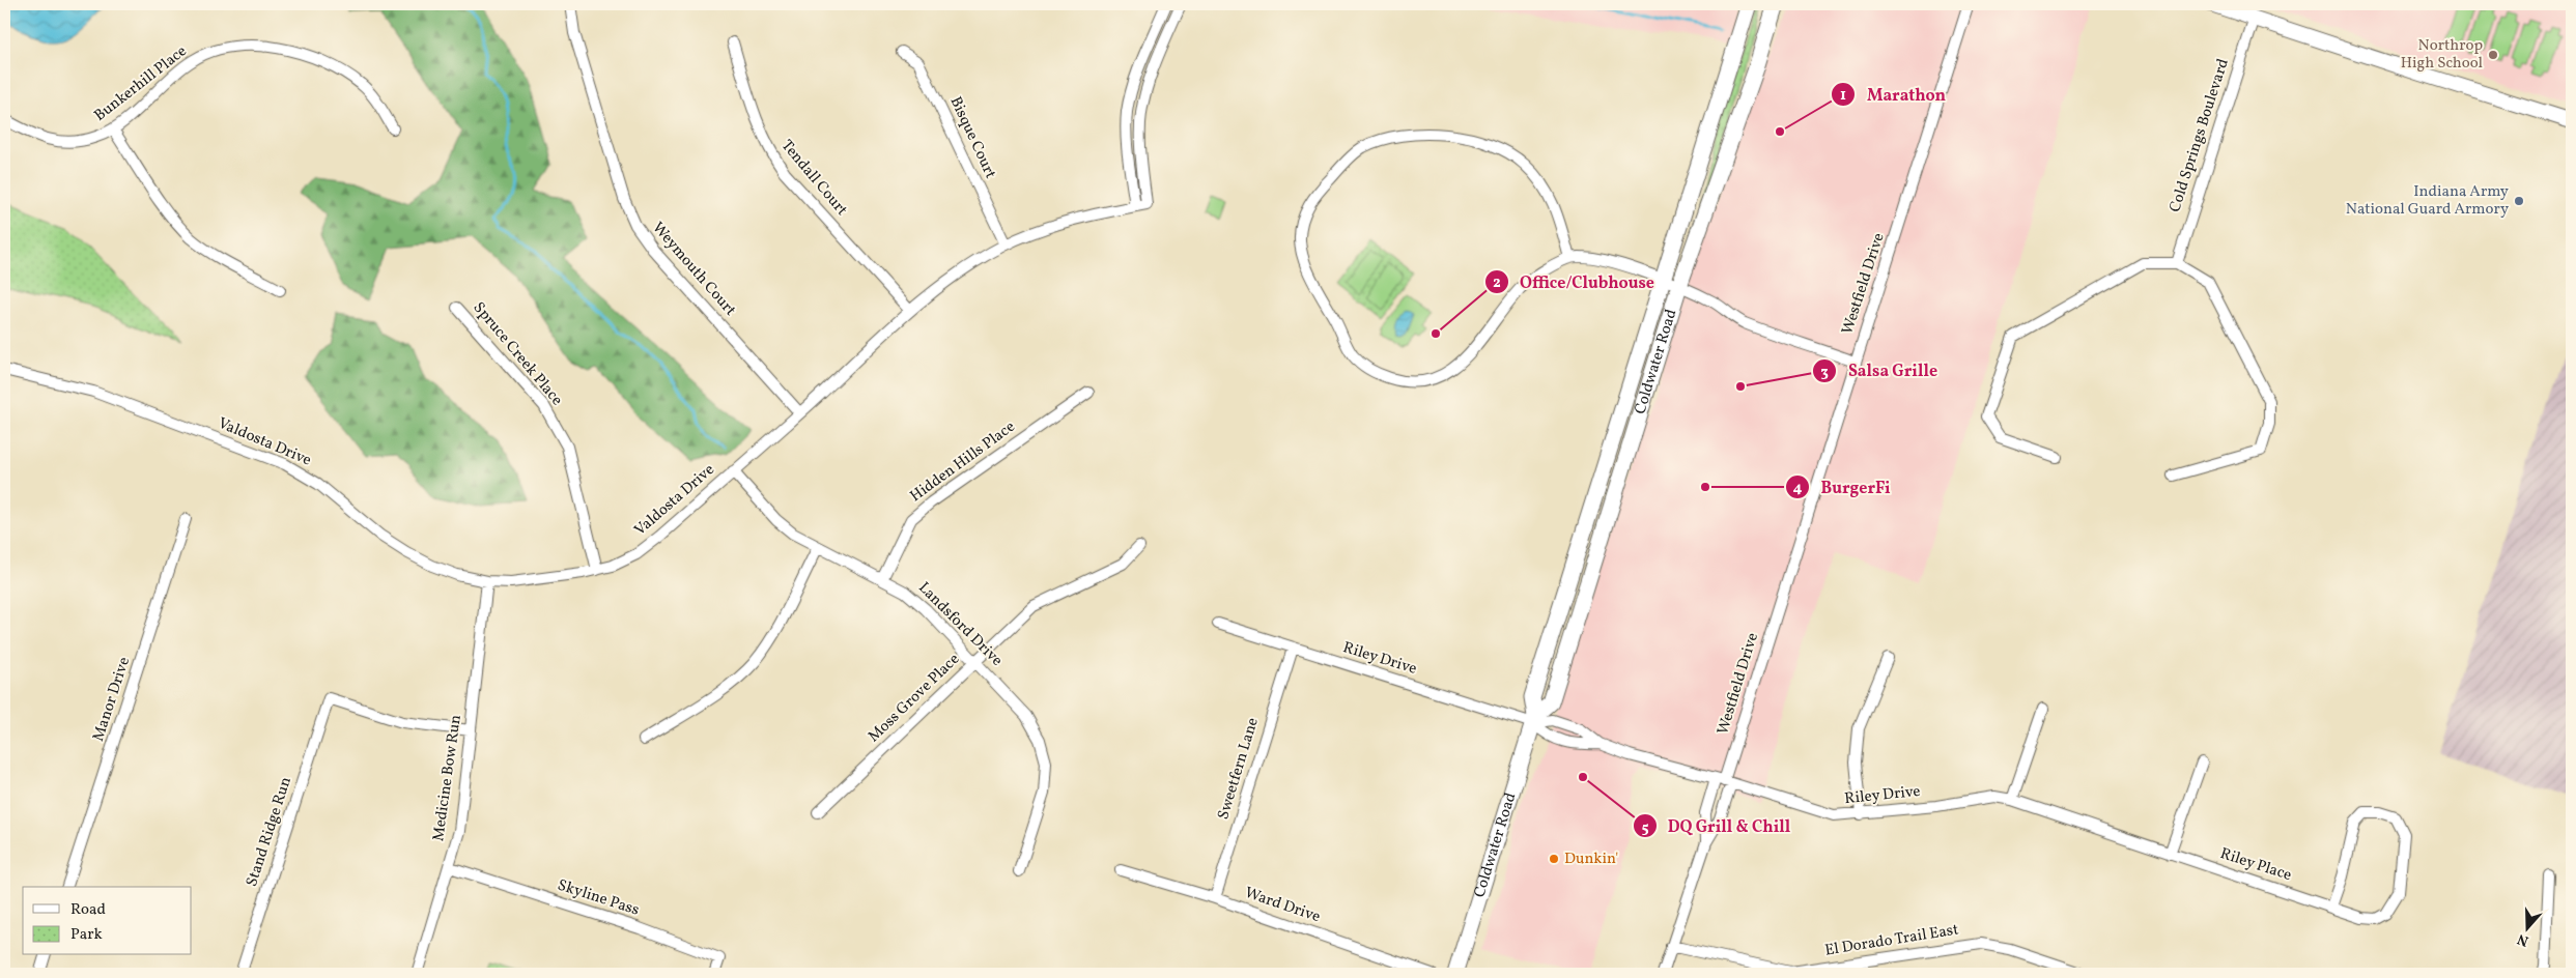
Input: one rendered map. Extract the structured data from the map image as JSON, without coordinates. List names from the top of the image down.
{
  "streets": {
    "main road": ["Coldwater Road"],
    "street": [
      "Bunkerhill Place",
      "Cold Springs Boulevard",
      "Bisque Court",
      "Tendall Court",
      "Weymouth Court",
      "Westfield Drive",
      "Spruce Creek Place",
      "Valdosta Drive",
      "Hidden Hills Place",
      "Landsford Drive",
      "Riley Drive",
      "Moss Grove Place",
      "Manor Drive",
      "Sweetfern Lane",
      "Medicine Bow Run",
      "Stand Ridge Run",
      "Riley Place",
      "Skyline Pass",
      "Ward Drive",
      "El Dorado Trail East"
    ]
  },
  "crossings": [
    ["Bisque Court", "Valdosta Drive"],
    ["Tendall Court", "Valdosta Drive"],
    ["Weymouth Court", "Valdosta Drive"],
    ["Westfield Drive", "Riley Drive"],
    ["Spruce Creek Place", "Valdosta Drive"],
    ["Coldwater Road", "Riley Drive"],
    ["Valdosta Drive", "Landsford Drive"],
    ["Valdosta Drive", "Medicine Bow Run"],
    ["Hidden Hills Place", "Landsford Drive"],
    ["Landsford Drive", "Moss Grove Place"],
    ["Riley Drive", "Sweetfern Lane"],
    ["Riley Drive", "Riley Place"],
    ["Sweetfern Lane", "Ward Drive"],
    ["Medicine Bow Run", "Stand Ridge Run"],
    ["Medicine Bow Run", "Skyline Pass"]
  ],
  "places": [
    "Northrop High School",
    "Marathon",
    "Indiana Army National Guard Armory",
    "Office/Clubhouse",
    "Salsa Grille",
    "BurgerFi",
    "DQ Grill & Chill",
    "Dunkin'"
  ],
  "legend": ["Road", "Park"],
  "north": "bottom"
}
